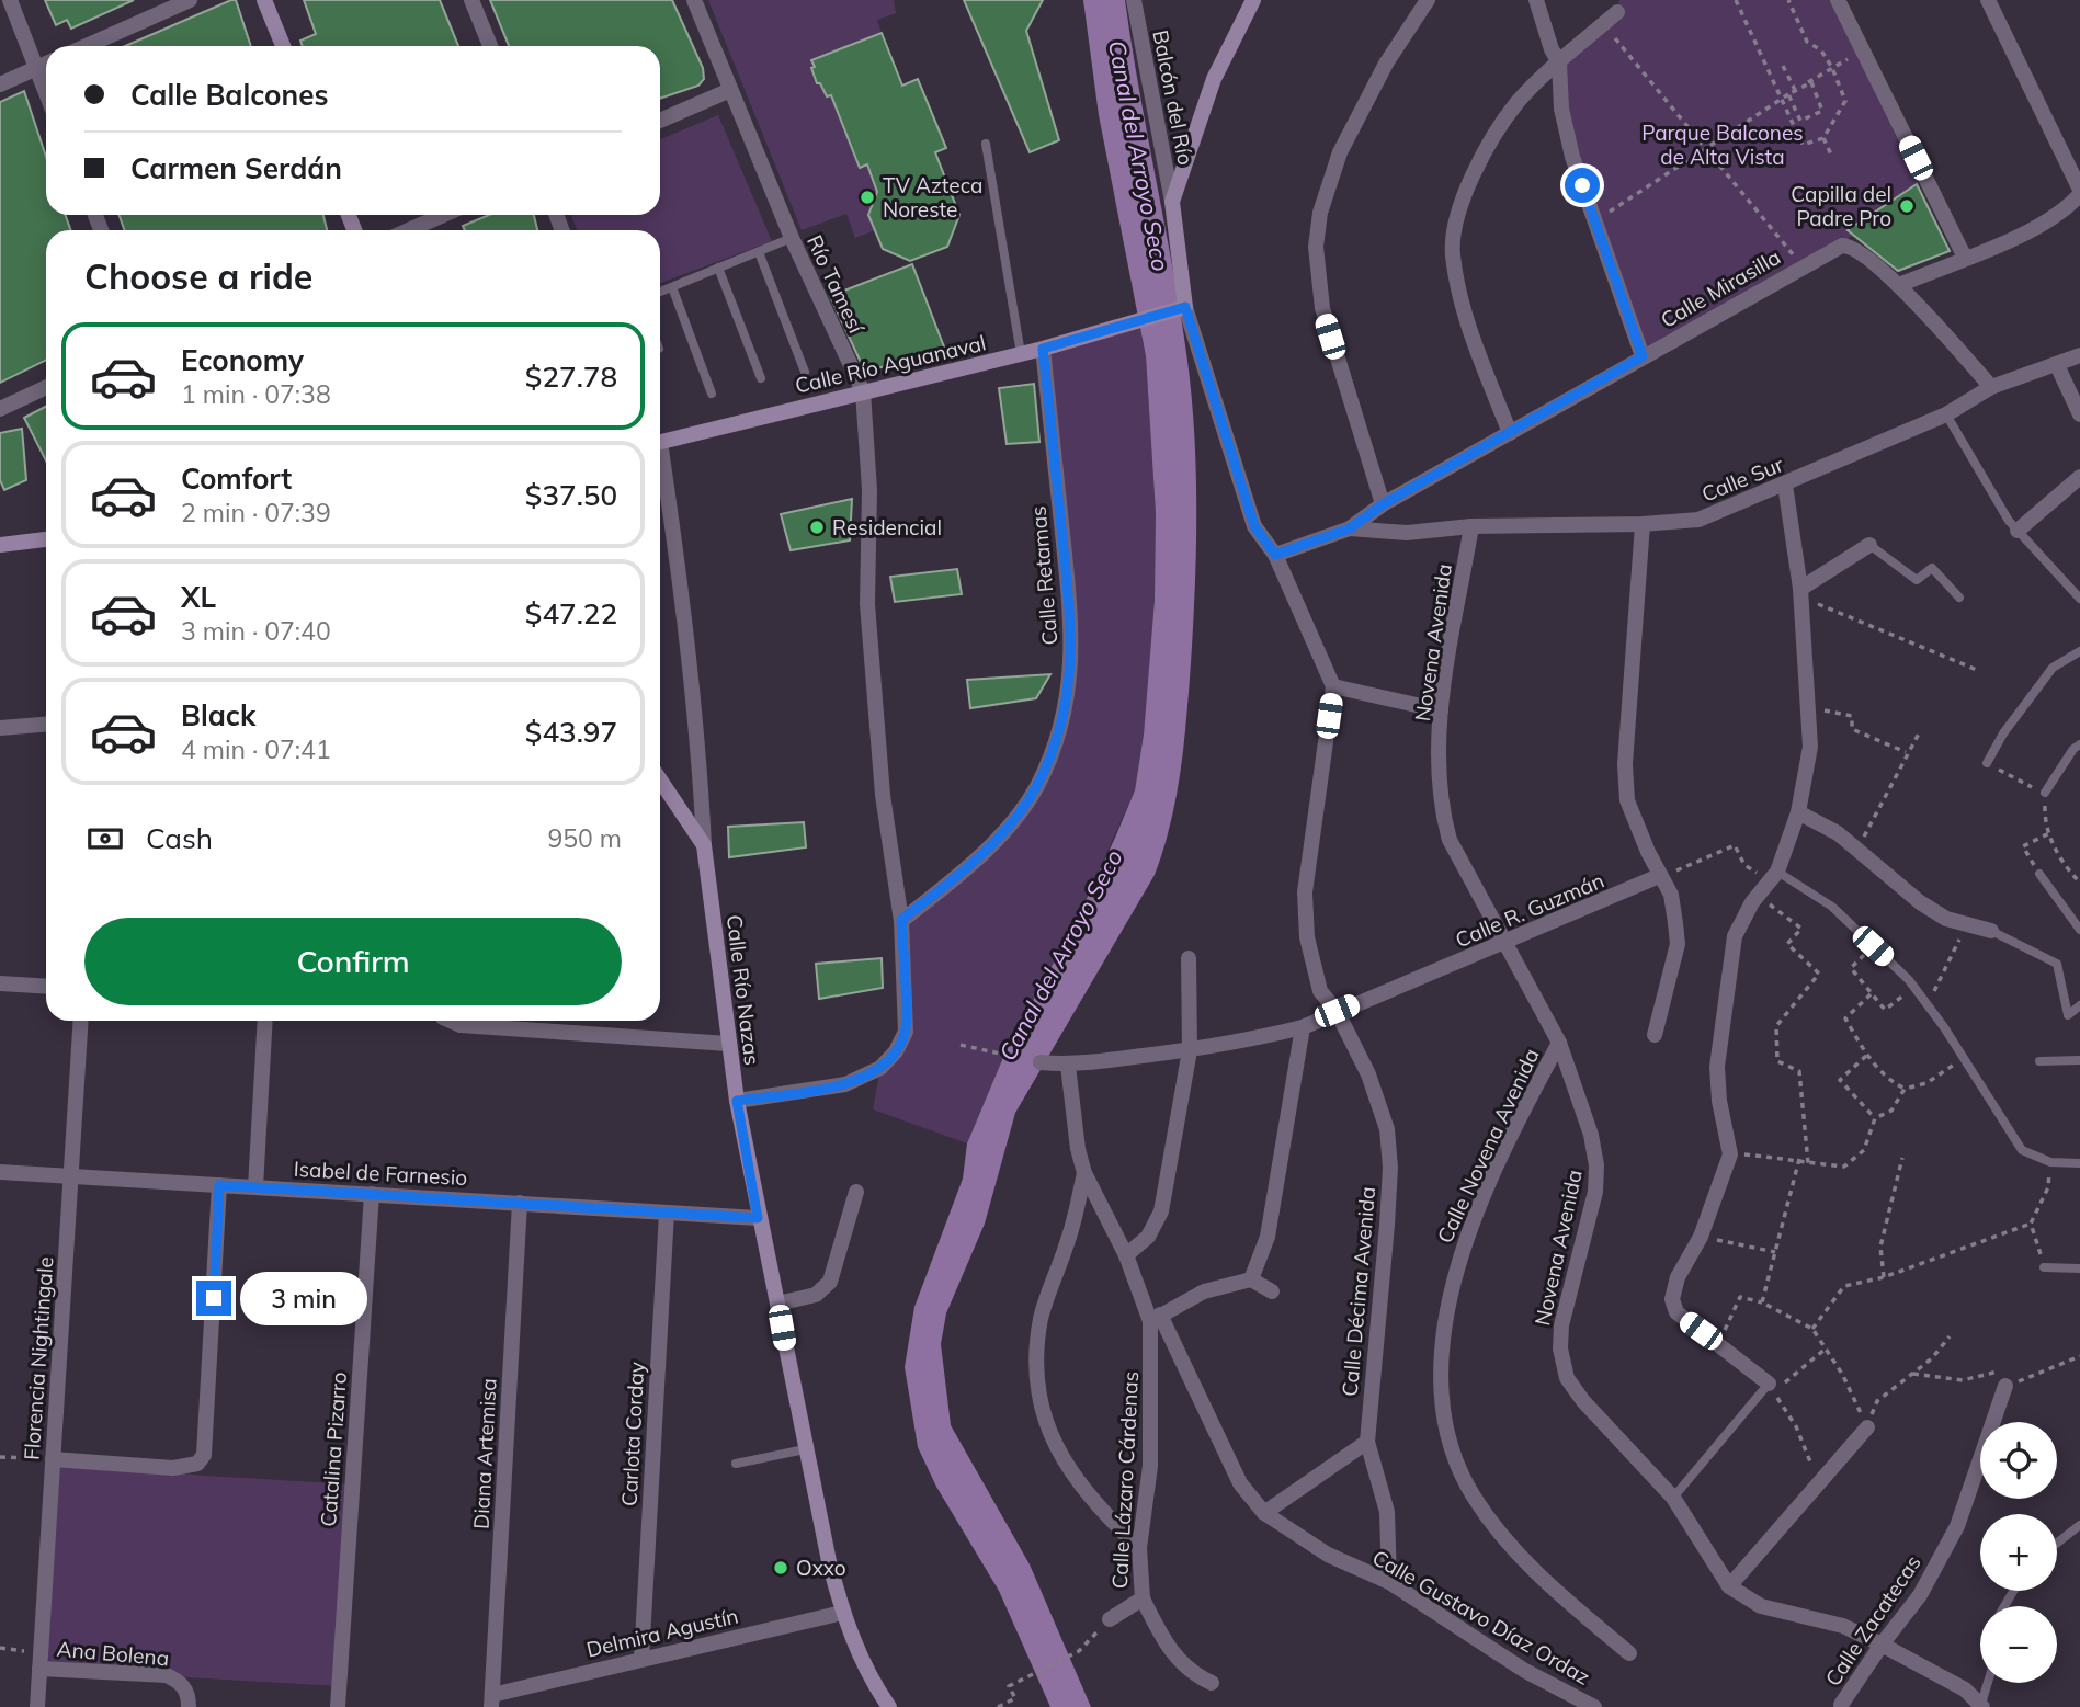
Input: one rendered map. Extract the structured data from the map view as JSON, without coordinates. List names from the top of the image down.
{
  "streets": {
    "street": [
      "Balcón del Río",
      "Río Tamesí",
      "Calle Mirasilla",
      "Calle Río Aguanaval",
      "Calle Sur",
      "Calle Retamas",
      "Novena Avenida",
      "Calle R. Guzmán",
      "Calle Río Nazas",
      "Calle Novena Avenida",
      "Isabel de Farnesio",
      "Calle Décima Avenida",
      "Florencia Nightingale",
      "Carlota Corday",
      "Catalina Pizarro",
      "Diana Artemisa",
      "Calle Lázaro Cárdenas",
      "Calle Gustavo Díaz Ordaz",
      "Calle Zacatecas",
      "Delmira Agustín",
      "Ana Bolena"
    ]
  },
  "crossings": [
    ["Río Tamesí", "Calle Río Aguanaval"],
    ["Río Tamesí", "Calle Retamas"],
    ["Río Tamesí", "Calle Río Nazas"],
    ["Calle Mirasilla", "Calle Sur"],
    ["Calle Río Aguanaval", "Calle Retamas"],
    ["Calle Sur", "Novena Avenida"],
    ["Novena Avenida", "Calle R. Guzmán"],
    ["Novena Avenida", "Calle Novena Avenida"],
    ["Novena Avenida", "Calle Zacatecas"],
    ["Calle R. Guzmán", "Calle Décima Avenida"],
    ["Calle R. Guzmán", "Calle Lázaro Cárdenas"],
    ["Calle Río Nazas", "Isabel de Farnesio"],
    ["Calle Río Nazas", "Delmira Agustín"],
    ["Isabel de Farnesio", "Florencia Nightingale"],
    ["Isabel de Farnesio", "Carlota Corday"],
    ["Isabel de Farnesio", "Catalina Pizarro"],
    ["Isabel de Farnesio", "Diana Artemisa"],
    ["Calle Décima Avenida", "Calle Gustavo Díaz Ordaz"],
    ["Florencia Nightingale", "Ana Bolena"],
    ["Carlota Corday", "Delmira Agustín"],
    ["Diana Artemisa", "Delmira Agustín"],
    ["Calle Lázaro Cárdenas", "Calle Gustavo Díaz Ordaz"]
  ],
  "water": ["Canal del Arroyo Seco"],
  "parks": ["Parque Balcones de Alta Vista"],
  "places": [
    "TV Azteca Noreste",
    "Capilla del Padre Pro",
    "Residencial",
    "Oxxo"
  ],
  "page": {
    "banner": ["Calle Balcones", "Carmen Serdán"],
    "heading": "Choose a ride",
    "list": [
      {
        "name": "Economy",
        "note": "1 min · 07:38",
        "value": "$27.78"
      },
      {
        "name": "Comfort",
        "note": "2 min · 07:39",
        "value": "$37.50"
      },
      {
        "name": "XL",
        "note": "3 min · 07:40",
        "value": "$47.22"
      },
      {
        "name": "Black",
        "note": "4 min · 07:41",
        "value": "$43.97"
      }
    ],
    "pay": ["Cash", "950 m"],
    "buttons": "Confirm",
    "bubble": "3 min",
    "map_buttons": ["+", "−"]
  }
}
